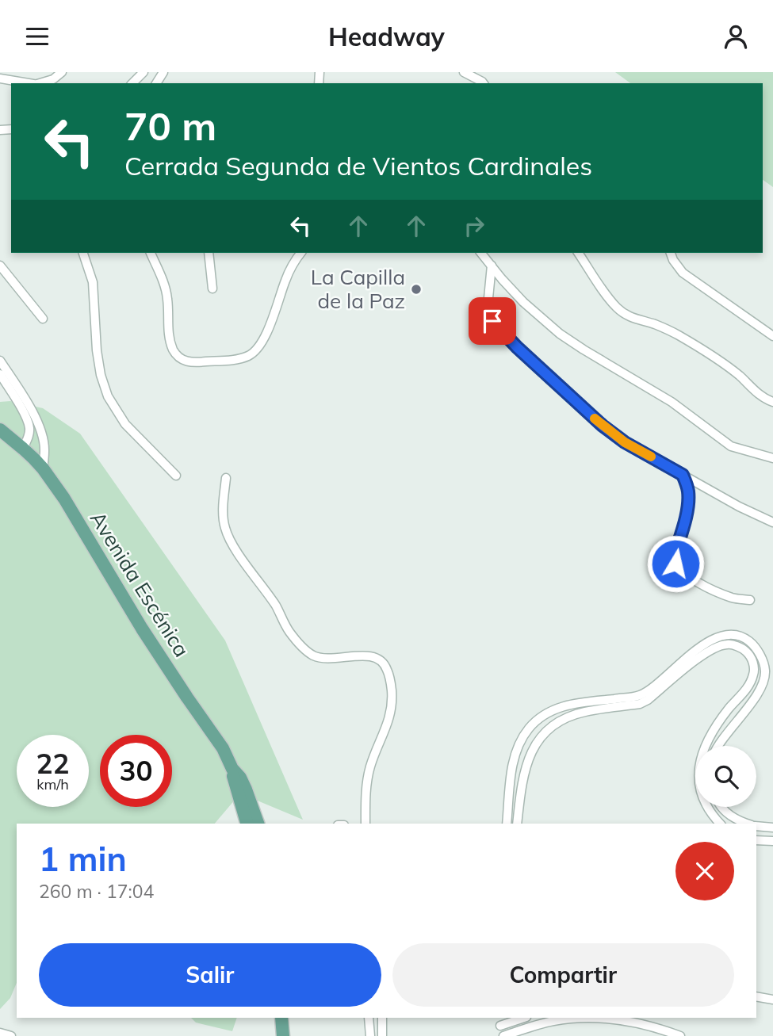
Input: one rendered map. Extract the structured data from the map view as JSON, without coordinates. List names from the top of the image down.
{
  "streets": {
    "main road": ["Avenida Escénica"]
  },
  "places": ["La Capilla de la Paz"],
  "page": {
    "header": "Headway",
    "turn": ["70 m", "Cerrada Segunda de Vientos Cardinales"],
    "speed": "22 km/h",
    "limit": "30",
    "heading": ["1 min", "260 m · 17:04"],
    "buttons": ["Salir", "Compartir"]
  }
}
